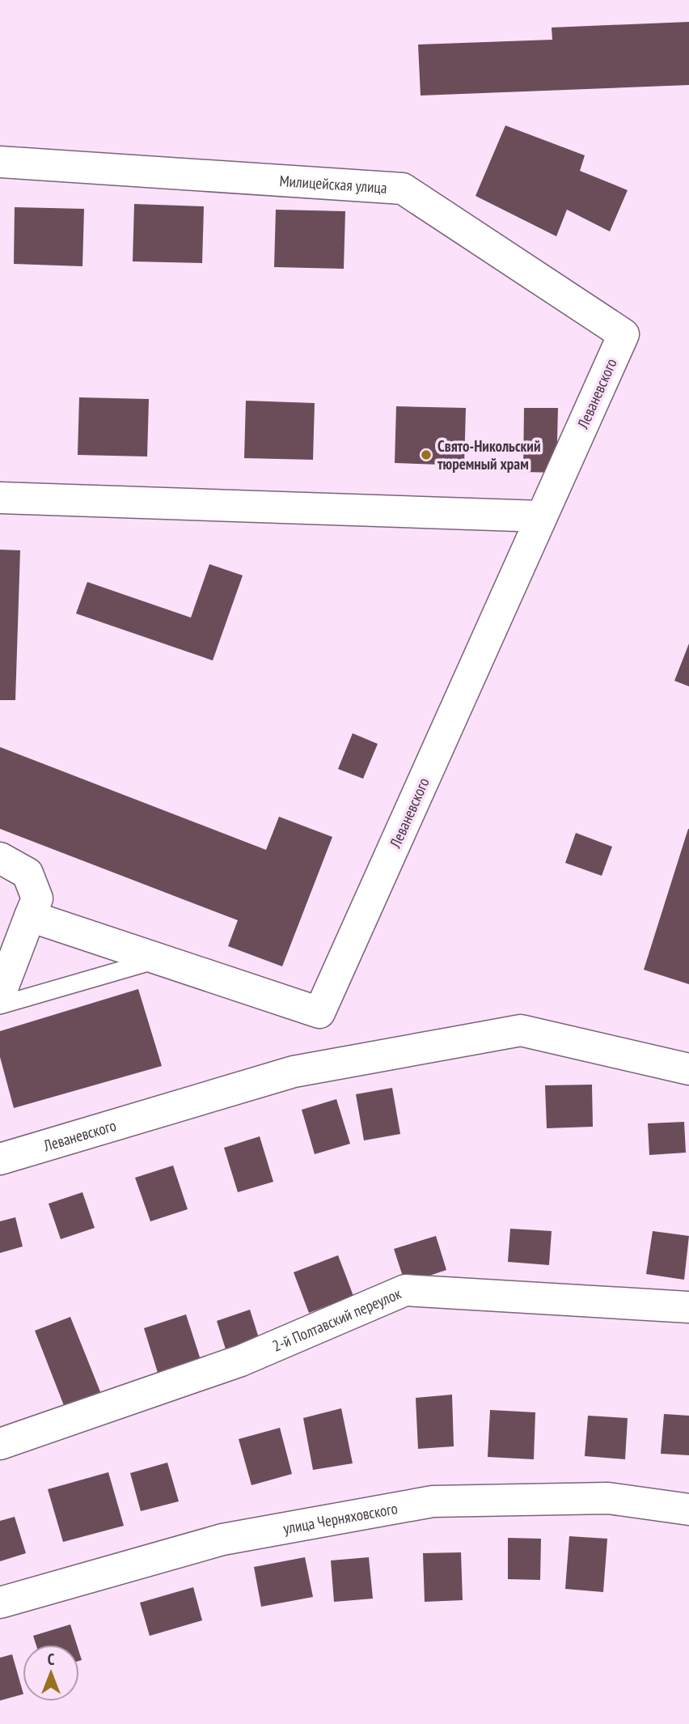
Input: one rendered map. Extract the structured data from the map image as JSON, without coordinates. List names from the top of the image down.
{
  "streets": {
    "street": [
      "Милицейская улица",
      "Леваневского",
      "2-й Полтавский переулок",
      "улица Черняховского"
    ]
  },
  "crossings": [
    ["Милицейская улица", "Леваневского"]
  ],
  "places": ["Свято-Никольский тюремный храм"],
  "north": "top"
}
